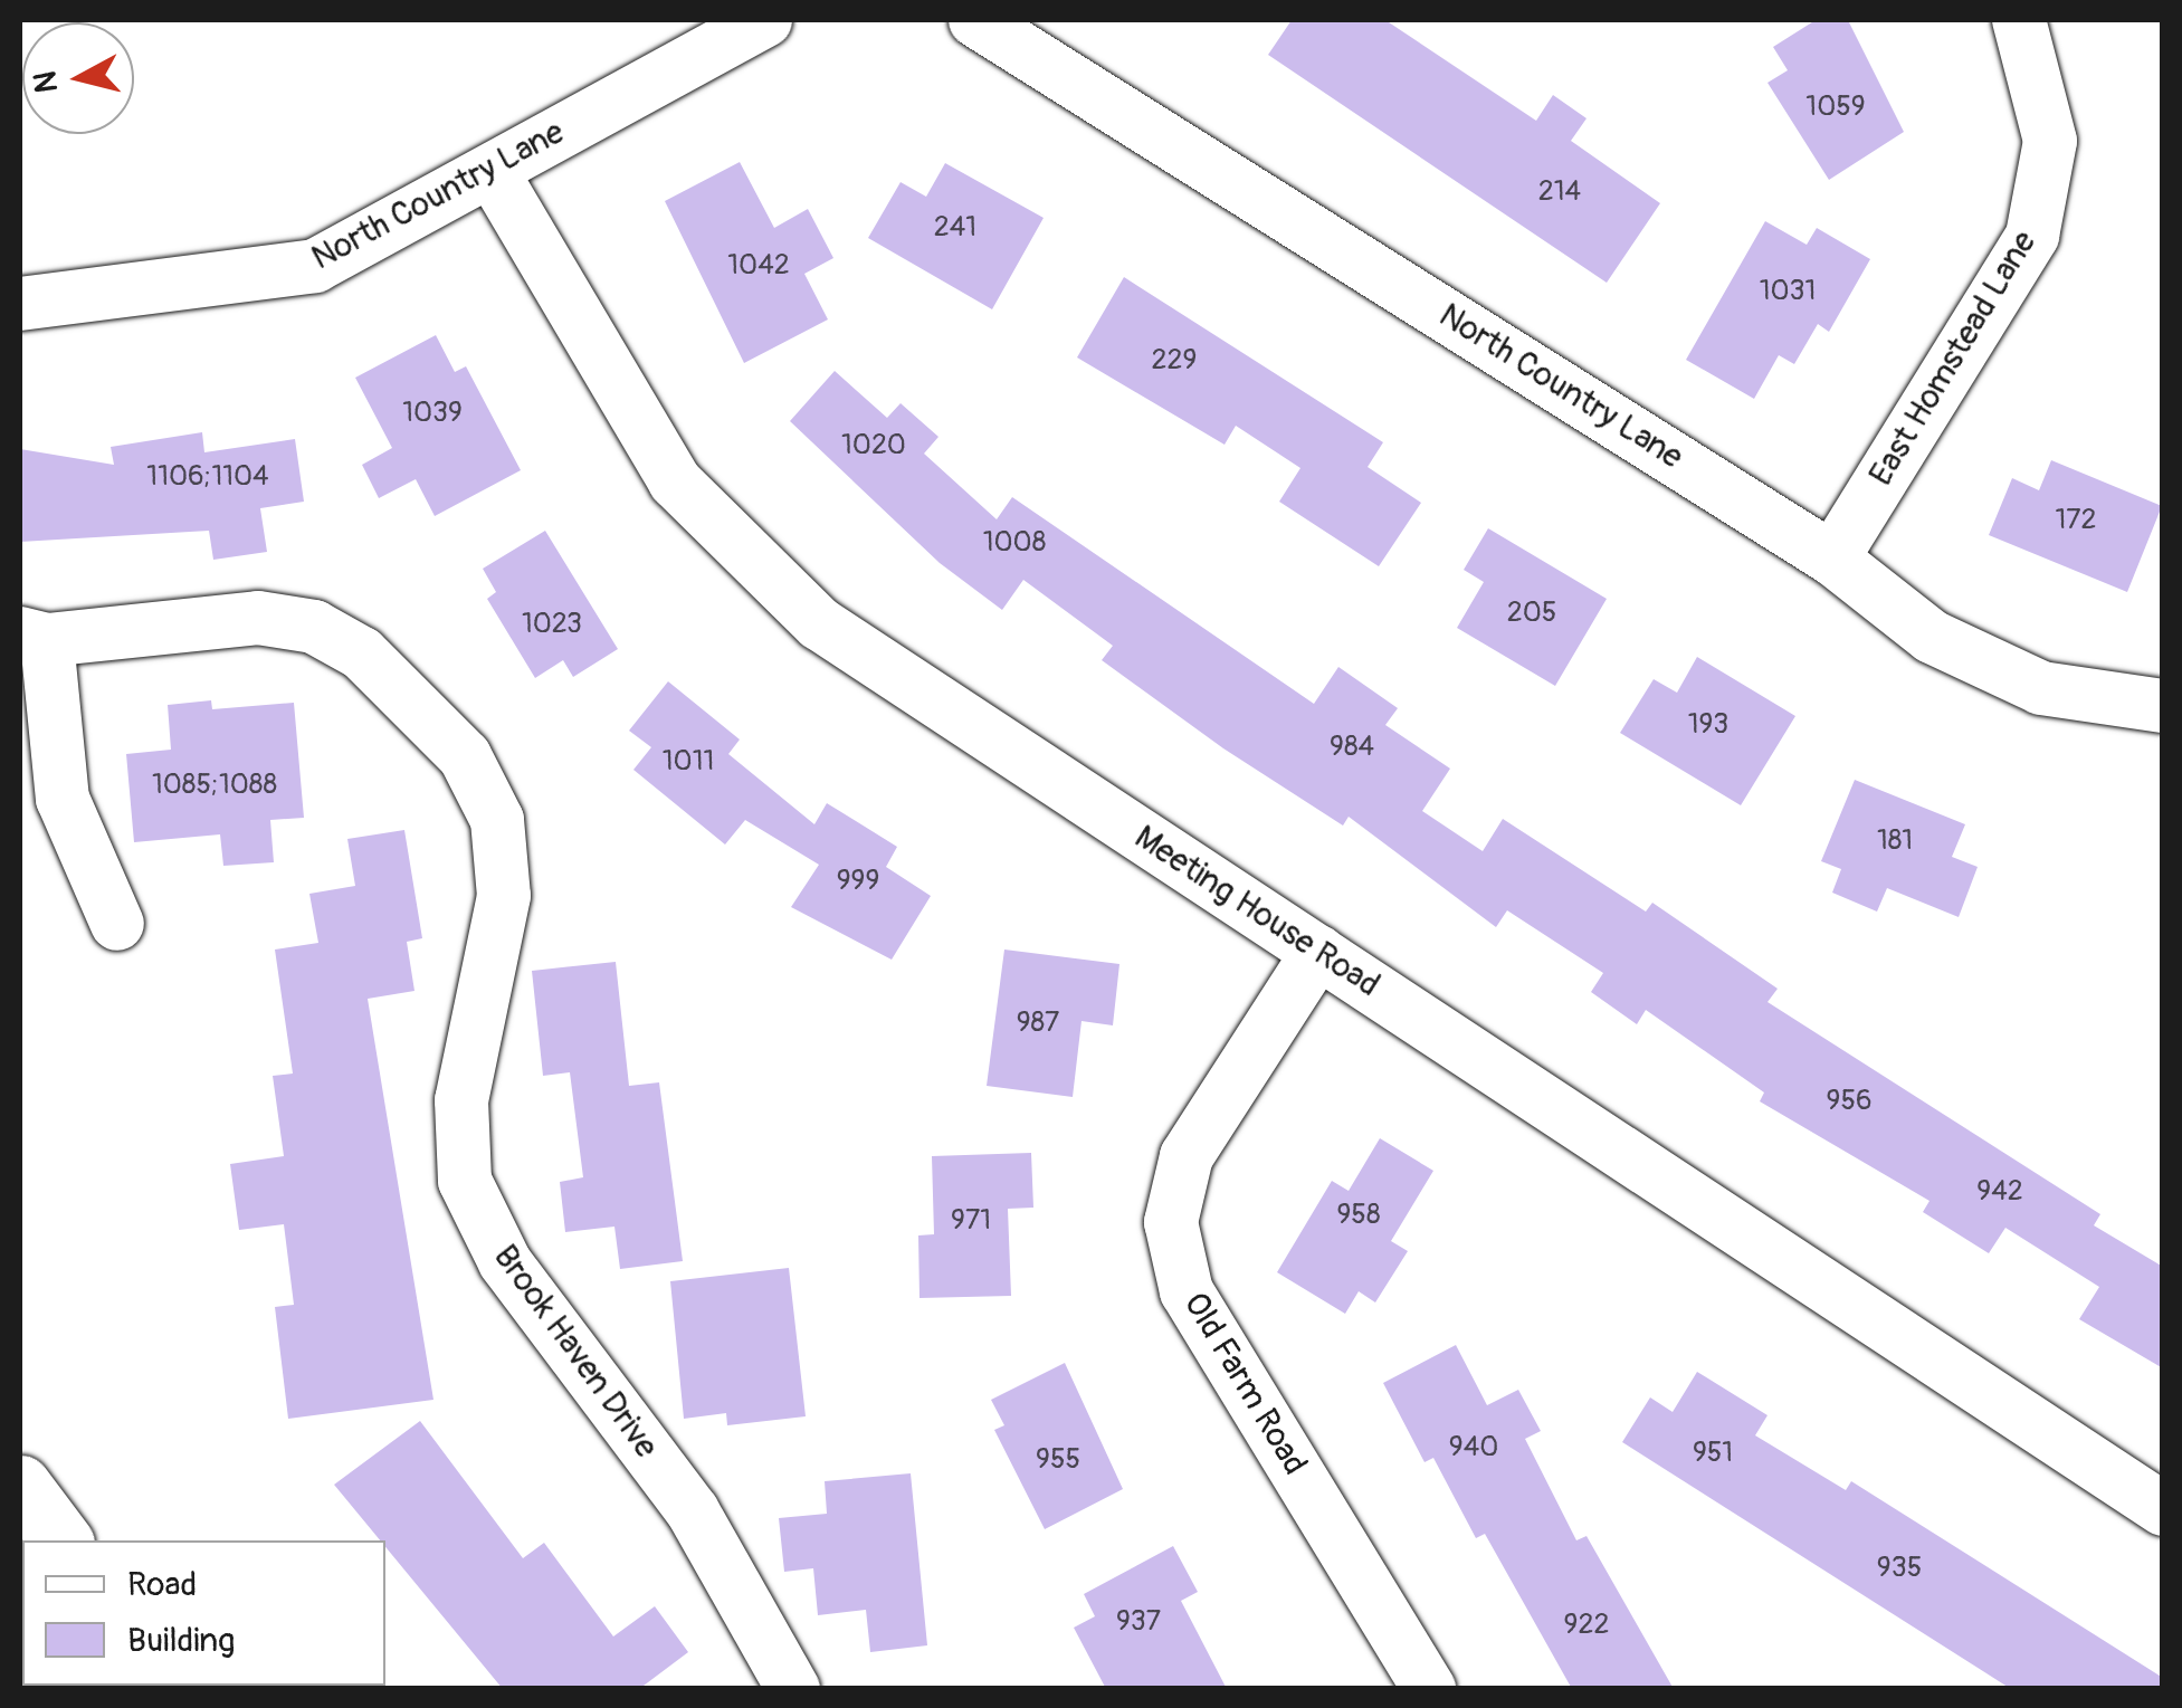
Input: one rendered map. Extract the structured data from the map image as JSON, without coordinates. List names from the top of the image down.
{
  "streets": {
    "street": [
      "North Country Lane",
      "East Homstead Lane",
      "Meeting House Road",
      "Brook Haven Drive",
      "Old Farm Road"
    ]
  },
  "crossings": [
    ["North Country Lane", "East Homstead Lane"],
    ["North Country Lane", "Meeting House Road"],
    ["Meeting House Road", "Old Farm Road"]
  ],
  "house_numbers": [
    "1059",
    "214",
    "241",
    "1042",
    "1031",
    "229",
    "1039",
    "1020",
    "1106;1104",
    "172",
    "1008",
    "205",
    "1023",
    "193",
    "984",
    "1011",
    "1085;1088",
    "181",
    "999",
    "987",
    "956",
    "942",
    "958",
    "971",
    "940",
    "951",
    "955",
    "935",
    "937",
    "922"
  ],
  "legend": ["Road", "Building"],
  "north": "left"
}
